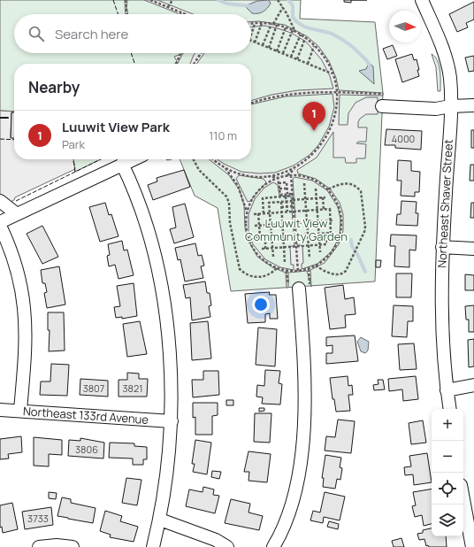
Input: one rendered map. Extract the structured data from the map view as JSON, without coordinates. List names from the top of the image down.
{
  "streets": {
    "street": ["Northeast Shaver Street", "Northeast 133rd Avenue"]
  },
  "parks": ["Luuwit View Community Garden"],
  "house_numbers": [
    "4000",
    "3807",
    "3821",
    "3806",
    "3733"
  ],
  "north": "right",
  "page": {
    "search": "Search here",
    "heading": "Nearby",
    "pins": "1",
    "list": [
      {
        "mark": "1",
        "name": "Luuwit View Park",
        "note": "Park",
        "value": "110 m"
      }
    ],
    "map_buttons": ["+", "−"]
  }
}
